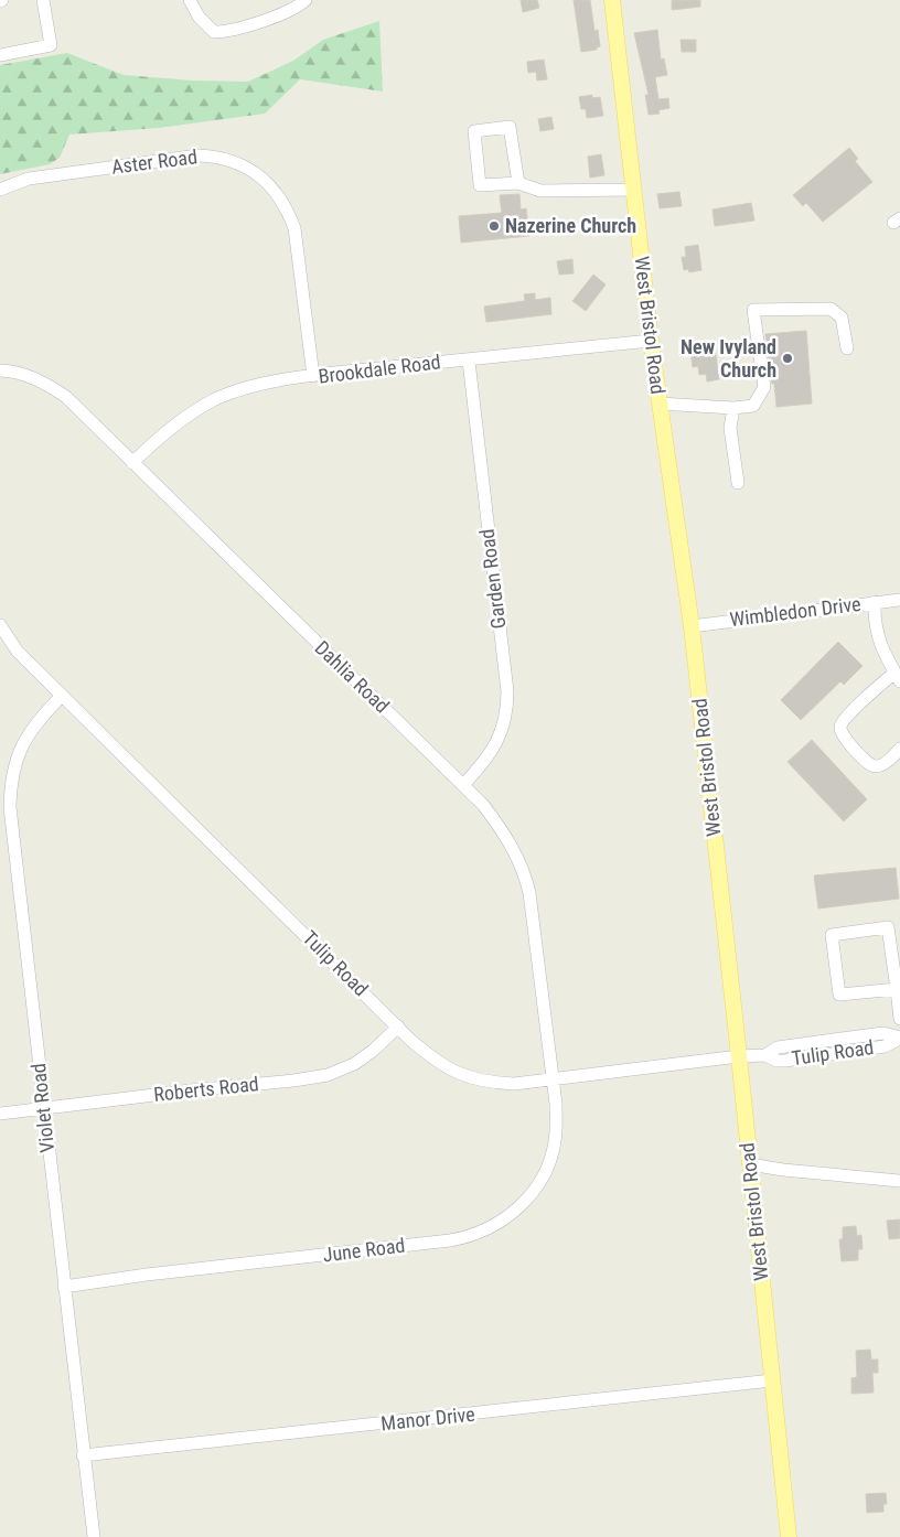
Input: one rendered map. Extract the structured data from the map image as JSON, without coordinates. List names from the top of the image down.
{
  "streets": {
    "main road": ["West Bristol Road"],
    "street": [
      "Aster Road",
      "Brookdale Road",
      "Garden Road",
      "Wimbledon Drive",
      "Dahlia Road",
      "Tulip Road",
      "Roberts Road",
      "Violet Road",
      "June Road",
      "Manor Drive"
    ]
  },
  "crossings": [
    ["Aster Road", "Brookdale Road"],
    ["West Bristol Road", "Brookdale Road"],
    ["West Bristol Road", "Wimbledon Drive"],
    ["West Bristol Road", "Tulip Road"],
    ["West Bristol Road", "Manor Drive"],
    ["Brookdale Road", "Garden Road"],
    ["Brookdale Road", "Dahlia Road"],
    ["Garden Road", "Dahlia Road"],
    ["Dahlia Road", "Tulip Road"],
    ["Dahlia Road", "June Road"],
    ["Tulip Road", "Roberts Road"],
    ["Tulip Road", "Violet Road"],
    ["Tulip Road", "June Road"],
    ["Roberts Road", "Violet Road"],
    ["Violet Road", "June Road"],
    ["Violet Road", "Manor Drive"]
  ],
  "places": ["Nazerine Church", "New Ivyland Church"]
}
